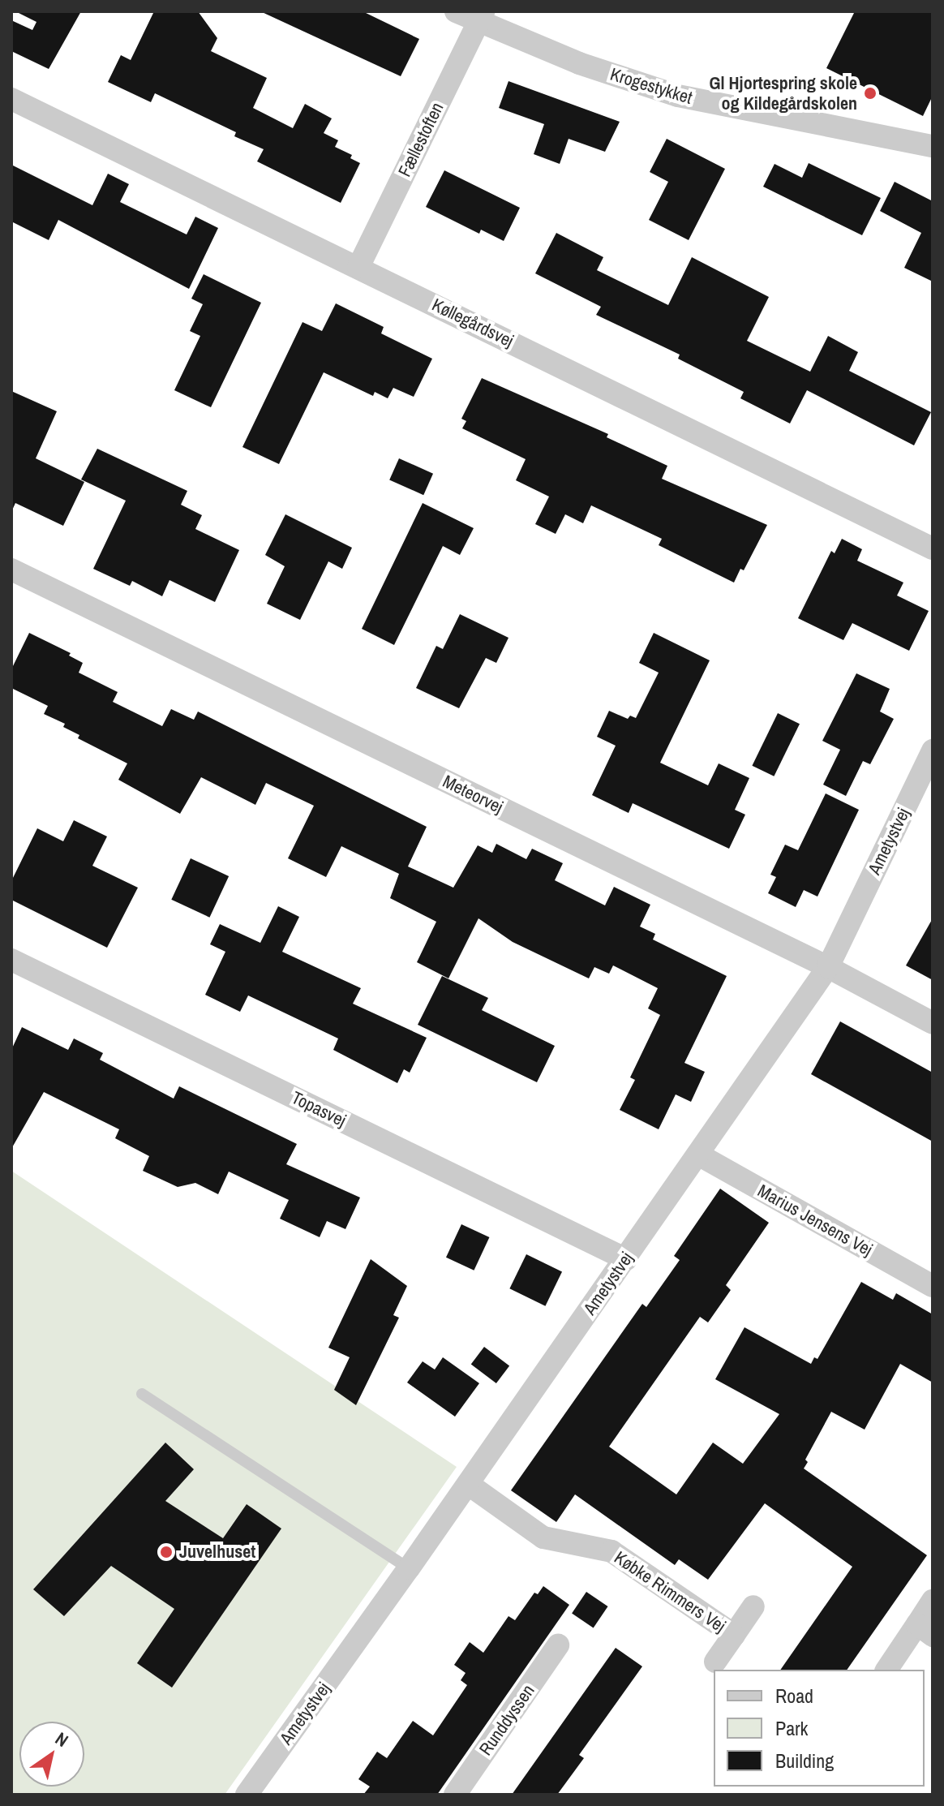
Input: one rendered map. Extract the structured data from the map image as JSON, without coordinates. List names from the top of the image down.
{
  "streets": {
    "street": [
      "Krogestykket",
      "Fællestoften",
      "Køllegårdsvej",
      "Meteorvej",
      "Ametystvej",
      "Topasvej",
      "Marius Jensens Vej",
      "Købke Rimmers Vej",
      "Runddyssen"
    ]
  },
  "crossings": [
    ["Krogestykket", "Fællestoften"],
    ["Fællestoften", "Køllegårdsvej"],
    ["Meteorvej", "Ametystvej"],
    ["Ametystvej", "Topasvej"],
    ["Ametystvej", "Marius Jensens Vej"],
    ["Ametystvej", "Købke Rimmers Vej"]
  ],
  "places": ["Gl Hjortespring skole og Kildegårdskolen", "Juvelhuset"],
  "legend": ["Road", "Park", "Building"],
  "north": "top right"
}
